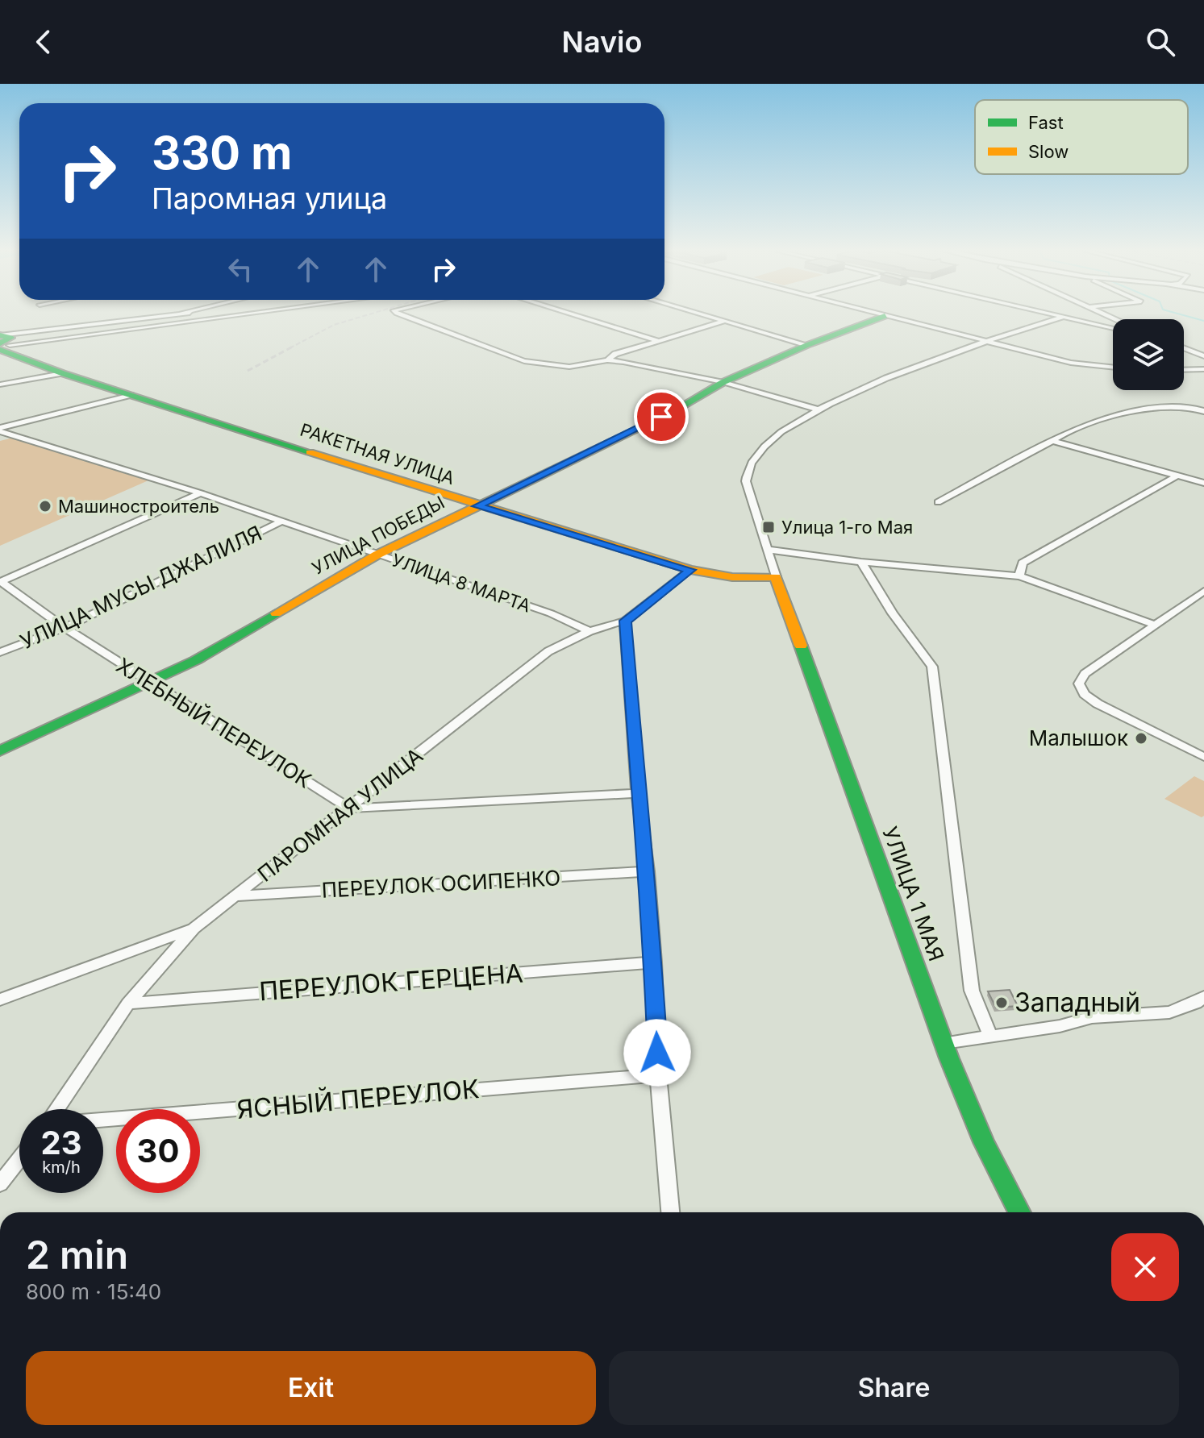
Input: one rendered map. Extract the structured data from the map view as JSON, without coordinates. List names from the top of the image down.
{
  "streets": {
    "main road": ["РАКЕТНАЯ УЛИЦА", "УЛИЦА ПОБЕДЫ", "УЛИЦА 1 МАЯ"],
    "street": [
      "УЛИЦА 8 МАРТА",
      "УЛИЦА МУСЫ ДЖАЛИЛЯ",
      "ХЛЕБНЫЙ ПЕРЕУЛОК",
      "ПАРОМНАЯ УЛИЦА",
      "ПЕРЕУЛОК ОСИПЕНКО",
      "ПЕРЕУЛОК ГЕРЦЕНА",
      "ЯСНЫЙ ПЕРЕУЛОК"
    ]
  },
  "crossings": [
    ["РАКЕТНАЯ УЛИЦА", "УЛИЦА ПОБЕДЫ"],
    ["РАКЕТНАЯ УЛИЦА", "ПАРОМНАЯ УЛИЦА"],
    ["РАКЕТНАЯ УЛИЦА", "УЛИЦА 1 МАЯ"],
    ["УЛИЦА ПОБЕДЫ", "УЛИЦА 8 МАРТА"],
    ["УЛИЦА ПОБЕДЫ", "ХЛЕБНЫЙ ПЕРЕУЛОК"],
    ["УЛИЦА 8 МАРТА", "УЛИЦА МУСЫ ДЖАЛИЛЯ"],
    ["УЛИЦА 8 МАРТА", "ПАРОМНАЯ УЛИЦА"],
    ["УЛИЦА МУСЫ ДЖАЛИЛЯ", "ХЛЕБНЫЙ ПЕРЕУЛОК"],
    ["ХЛЕБНЫЙ ПЕРЕУЛОК", "ПАРОМНАЯ УЛИЦА"],
    ["ПАРОМНАЯ УЛИЦА", "ПЕРЕУЛОК ОСИПЕНКО"],
    ["ПАРОМНАЯ УЛИЦА", "ПЕРЕУЛОК ГЕРЦЕНА"]
  ],
  "places": {
    "other": ["Машиностроитель", "Малышок", "Западный"],
    "transit": ["Улица 1-го Мая"]
  },
  "legend": ["Fast", "Slow"],
  "page": {
    "header": "Navio",
    "turn": ["330 m", "Паромная улица"],
    "speed": "23 km/h",
    "limit": "30",
    "heading": ["2 min", "800 m · 15:40"],
    "buttons": ["Exit", "Share"]
  }
}
